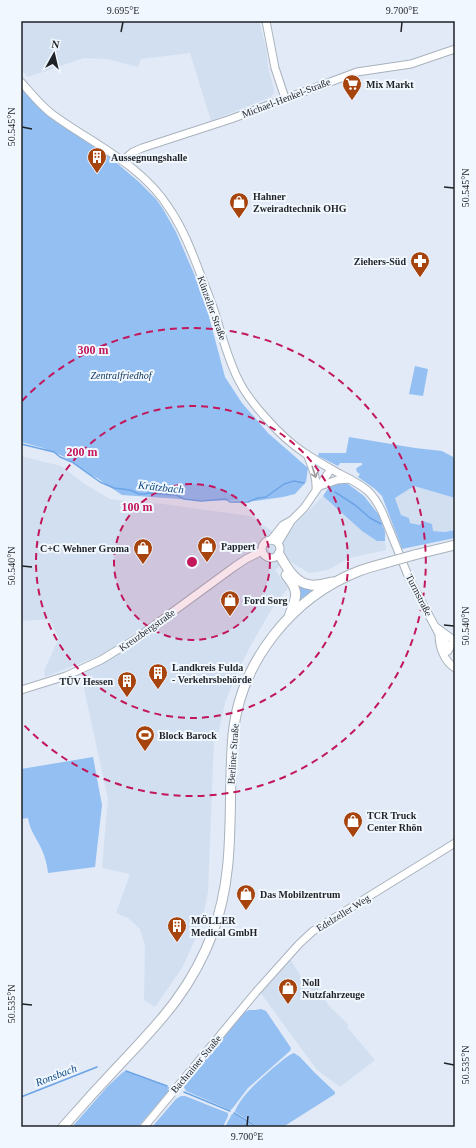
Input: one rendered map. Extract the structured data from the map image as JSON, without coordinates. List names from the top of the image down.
{
  "streets": {
    "highway": ["Berliner Straße"],
    "main road": [
      "Michael-Henkel-Straße",
      "Künzeller Straße",
      "Turmstraße",
      "Kreuzbergstraße",
      "Edelzeller Weg",
      "Bachrainer Straße"
    ]
  },
  "crossings": [
    ["Michael-Henkel-Straße", "Künzeller Straße"],
    ["Künzeller Straße", "Turmstraße"],
    ["Künzeller Straße", "Kreuzbergstraße"],
    ["Edelzeller Weg", "Bachrainer Straße"]
  ],
  "water": ["Krätzbach", "Ronsbach"],
  "parks": ["Zentralfriedhof"],
  "places": {
    "supermarket": ["Mix Markt"],
    "building": [
      "Aussegnungshalle",
      "Landkreis Fulda - Verkehrsbehörde",
      "TÜV Hessen",
      "MÖLLER Medical GmbH"
    ],
    "shop": [
      "Hahner Zweiradtechnik OHG",
      "Pappert",
      "C+C Wehner Groma",
      "Ford Sorg",
      "TCR Truck Center Rhön",
      "Das Mobilzentrum",
      "Noll Nutzfahrzeuge"
    ],
    "pharmacy": ["Ziehers-Süd"],
    "sports": ["Block Barock"]
  },
  "north": "top",
  "coordinates": [
    "9.695°E",
    "9.700°E",
    "50.545°N",
    "50.540°N",
    "50.535°N"
  ],
  "rings": ["300 m", "200 m", "100 m"]
}
